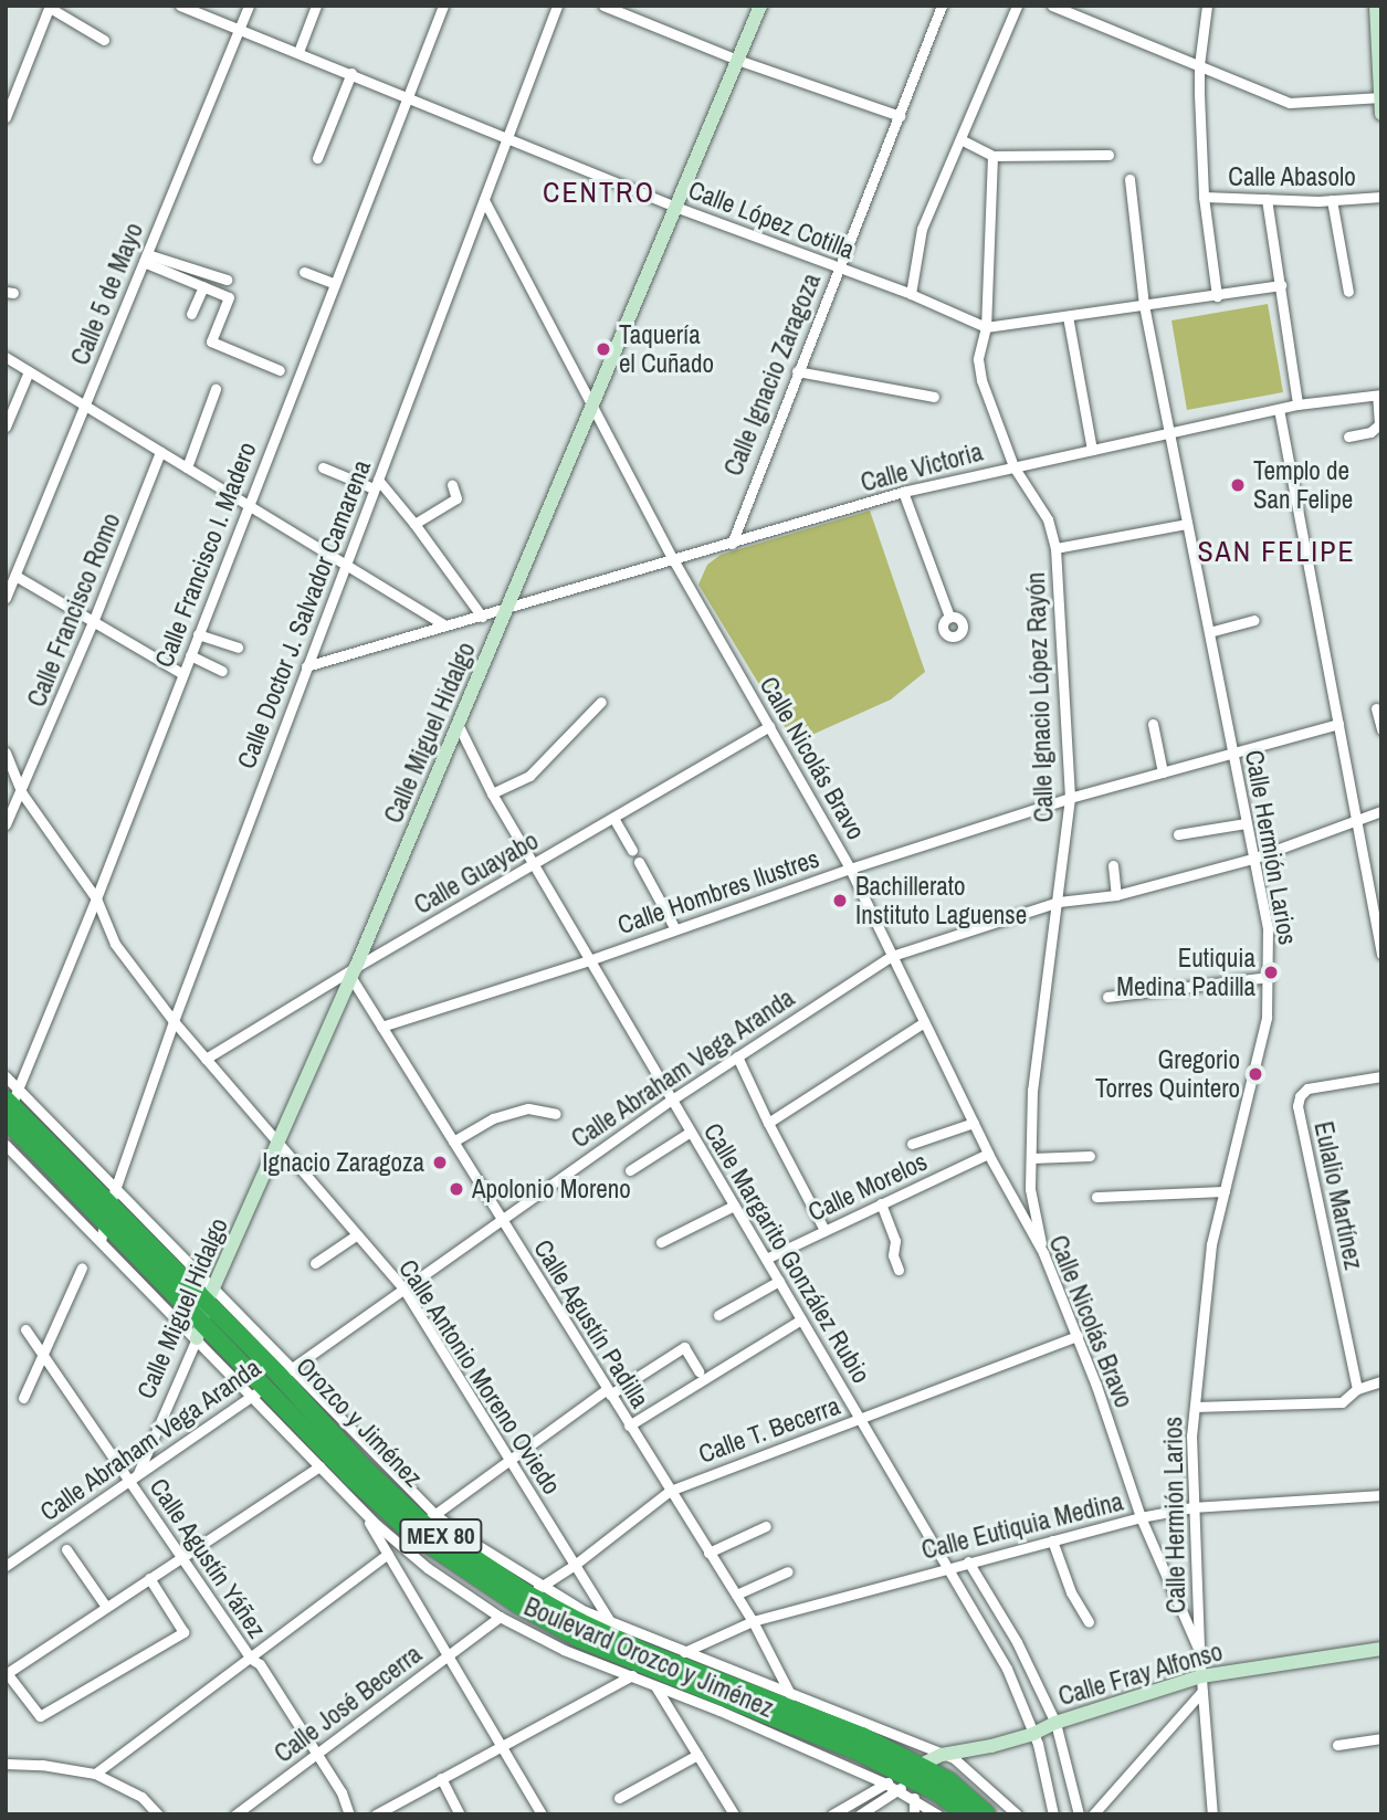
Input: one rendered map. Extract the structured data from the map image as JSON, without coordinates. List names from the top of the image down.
{
  "streets": {
    "highway": ["Orozco y Jiménez", "MEX 80"],
    "street": [
      "Calle Abasolo",
      "Calle López Cotilla",
      "Calle 5 de Mayo",
      "Calle Ignacio Zaragoza",
      "Calle Victoria",
      "Calle Francisco I. Madero",
      "Calle Francisco Romo",
      "Calle Doctor J. Salvador Camarena",
      "Calle Ignacio López Rayón",
      "Calle Miguel Hidalgo",
      "Calle Nicolás Bravo",
      "Calle Hermión Larios",
      "Calle Guayabo",
      "Calle Hombres Ilustres",
      "Calle Abraham Vega Aranda",
      "Calle Morelos",
      "Eulalio Martínez",
      "Calle Margarito González Rubio",
      "Calle Agustín Padilla",
      "Calle Antonio Moreno Oviedo",
      "Calle T. Becerra",
      "Calle Eutiquia Medina",
      "Calle Agustín Yáñez",
      "Boulevard Orozco y Jiménez",
      "Calle Fray Alfonso",
      "Calle José Becerra"
    ]
  },
  "crossings": [
    ["Calle López Cotilla", "Calle 5 de Mayo"],
    ["Calle López Cotilla", "Calle Ignacio Zaragoza"],
    ["Calle López Cotilla", "Calle Francisco I. Madero"],
    ["Calle López Cotilla", "Calle Doctor J. Salvador Camarena"],
    ["Calle López Cotilla", "Calle Ignacio López Rayón"],
    ["Calle López Cotilla", "Calle Miguel Hidalgo"],
    ["Calle Ignacio Zaragoza", "Calle Victoria"],
    ["Calle Victoria", "Calle Doctor J. Salvador Camarena"],
    ["Calle Victoria", "Calle Ignacio López Rayón"],
    ["Calle Victoria", "Calle Miguel Hidalgo"],
    ["Calle Victoria", "Calle Nicolás Bravo"],
    ["Calle Victoria", "Calle Hermión Larios"],
    ["Calle Francisco I. Madero", "Calle Antonio Moreno Oviedo"],
    ["Calle Francisco I. Madero", "Orozco y Jiménez"],
    ["Calle Francisco Romo", "Calle Antonio Moreno Oviedo"],
    ["Calle Doctor J. Salvador Camarena", "Calle Nicolás Bravo"],
    ["Calle Doctor J. Salvador Camarena", "Calle Antonio Moreno Oviedo"],
    ["Calle Doctor J. Salvador Camarena", "Orozco y Jiménez"],
    ["Calle Doctor J. Salvador Camarena", "MEX 80"],
    ["Calle Ignacio López Rayón", "Calle Nicolás Bravo"],
    ["Calle Ignacio López Rayón", "Calle Hombres Ilustres"],
    ["Calle Ignacio López Rayón", "Calle Abraham Vega Aranda"],
    ["Calle Miguel Hidalgo", "Calle Nicolás Bravo"],
    ["Calle Miguel Hidalgo", "Calle Guayabo"],
    ["Calle Miguel Hidalgo", "Calle Abraham Vega Aranda"],
    ["Calle Miguel Hidalgo", "Calle Margarito González Rubio"],
    ["Calle Miguel Hidalgo", "Calle Agustín Padilla"],
    ["Calle Miguel Hidalgo", "Calle Antonio Moreno Oviedo"],
    ["Calle Miguel Hidalgo", "Orozco y Jiménez"],
    ["Calle Miguel Hidalgo", "MEX 80"],
    ["Calle Miguel Hidalgo", "Calle Agustín Yáñez"],
    ["Calle Nicolás Bravo", "Calle Hermión Larios"],
    ["Calle Nicolás Bravo", "Calle Guayabo"],
    ["Calle Nicolás Bravo", "Calle Hombres Ilustres"],
    ["Calle Nicolás Bravo", "Calle Abraham Vega Aranda"],
    ["Calle Nicolás Bravo", "Calle Morelos"],
    ["Calle Nicolás Bravo", "Calle T. Becerra"],
    ["Calle Nicolás Bravo", "Calle Eutiquia Medina"],
    ["Calle Hermión Larios", "Calle Hombres Ilustres"],
    ["Calle Hermión Larios", "Calle Abraham Vega Aranda"],
    ["Calle Hermión Larios", "Calle Eutiquia Medina"],
    ["Calle Hermión Larios", "Calle Fray Alfonso"],
    ["Calle Guayabo", "Calle Margarito González Rubio"],
    ["Calle Guayabo", "Calle Agustín Padilla"],
    ["Calle Guayabo", "Calle Antonio Moreno Oviedo"],
    ["Calle Hombres Ilustres", "Calle Margarito González Rubio"],
    ["Calle Hombres Ilustres", "Calle Agustín Padilla"],
    ["Calle Abraham Vega Aranda", "Calle Margarito González Rubio"],
    ["Calle Abraham Vega Aranda", "Calle Agustín Padilla"],
    ["Calle Abraham Vega Aranda", "Calle Antonio Moreno Oviedo"],
    ["Calle Abraham Vega Aranda", "Orozco y Jiménez"],
    ["Calle Abraham Vega Aranda", "Calle Agustín Yáñez"],
    ["Calle Abraham Vega Aranda", "Boulevard Orozco y Jiménez"],
    ["Calle Morelos", "Calle Margarito González Rubio"],
    ["Calle Margarito González Rubio", "Calle T. Becerra"],
    ["Calle Margarito González Rubio", "Calle Eutiquia Medina"],
    ["Calle Margarito González Rubio", "Calle Fray Alfonso"],
    ["Calle Agustín Padilla", "Orozco y Jiménez"],
    ["Calle Agustín Padilla", "Calle T. Becerra"],
    ["Calle Agustín Padilla", "Calle Eutiquia Medina"],
    ["Calle Antonio Moreno Oviedo", "Orozco y Jiménez"],
    ["Calle Antonio Moreno Oviedo", "Calle T. Becerra"],
    ["Orozco y Jiménez", "Calle T. Becerra"],
    ["Orozco y Jiménez", "Calle Eutiquia Medina"],
    ["Orozco y Jiménez", "MEX 80"],
    ["Orozco y Jiménez", "Boulevard Orozco y Jiménez"],
    ["Orozco y Jiménez", "Calle Fray Alfonso"],
    ["Calle Agustín Yáñez", "Calle José Becerra"],
    ["Boulevard Orozco y Jiménez", "Calle Fray Alfonso"],
    ["Boulevard Orozco y Jiménez", "Calle José Becerra"]
  ],
  "districts": ["CENTRO", "SAN FELIPE"],
  "places": [
    "Taquería el Cuñado",
    "Templo de San Felipe",
    "Bachillerato Instituto Laguense",
    "Eutiquia Medina Padilla",
    "Gregorio Torres Quintero",
    "Ignacio Zaragoza",
    "Apolonio Moreno"
  ]
}
